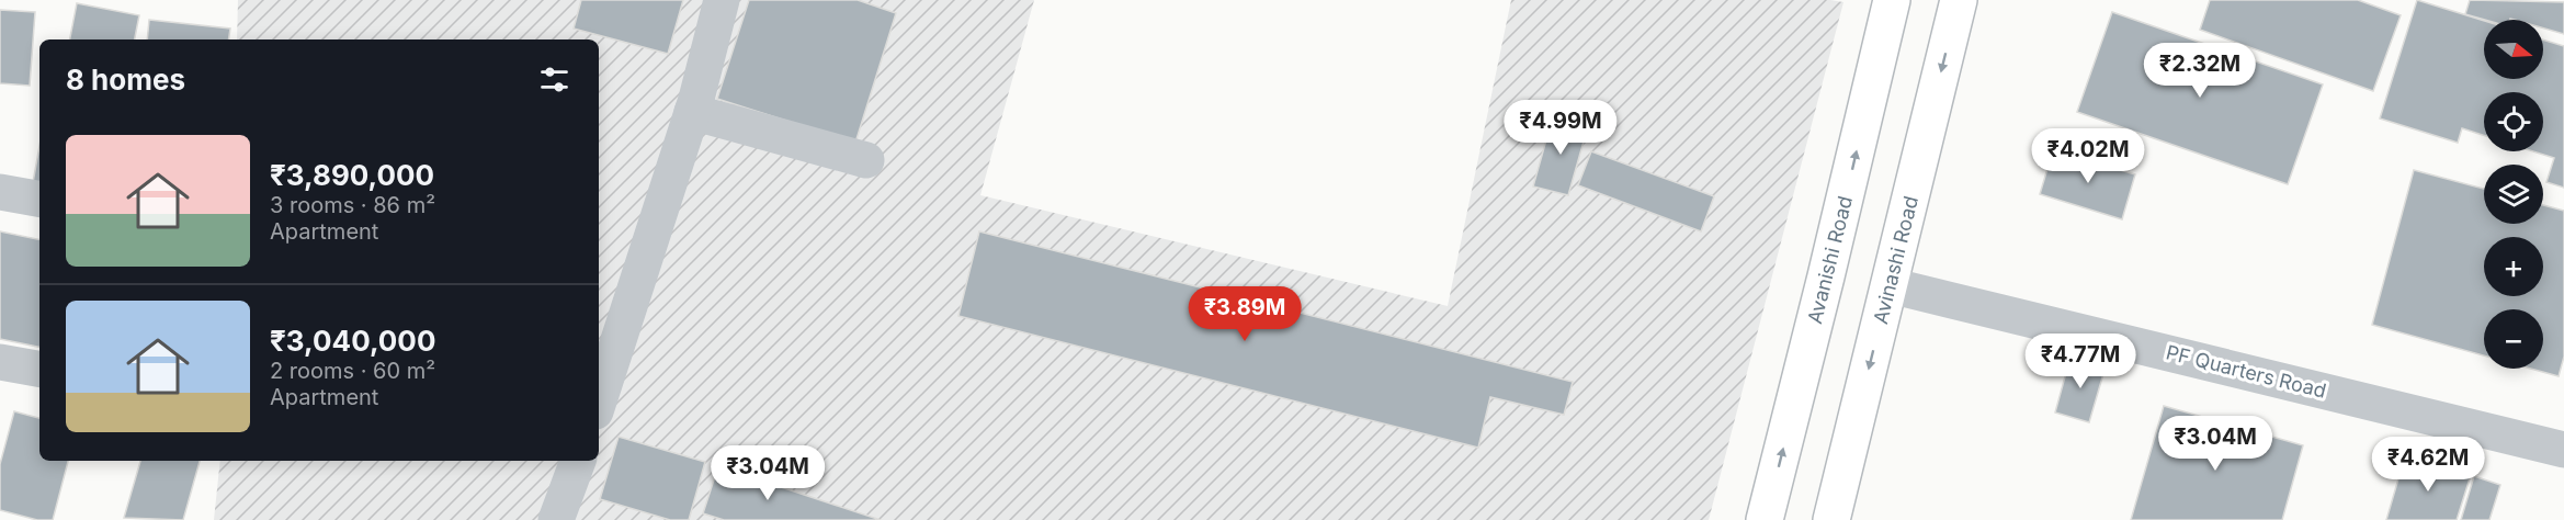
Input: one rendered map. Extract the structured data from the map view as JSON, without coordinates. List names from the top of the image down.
{
  "streets": {
    "main road": ["Avanishi Road", "Avinashi Road"],
    "street": ["PF Quarters Road"]
  },
  "crossings": [
    ["Avinashi Road", "PF Quarters Road"]
  ],
  "one_way": ["Avanishi Road", "Avinashi Road"],
  "north": "right",
  "page": {
    "map_buttons": ["+", "−"],
    "heading": "8 homes",
    "price": [
      "₹2.32M",
      "₹4.99M",
      "₹4.02M",
      "₹3.89M",
      "₹4.77M",
      "₹3.04M",
      "₹4.62M",
      "₹3.04M"
    ],
    "list": [
      {
        "name": "₹3,890,000",
        "note": "3 rooms · 86 m² · Apartment"
      },
      {
        "name": "₹3,040,000",
        "note": "2 rooms · 60 m² · Apartment"
      }
    ]
  }
}
